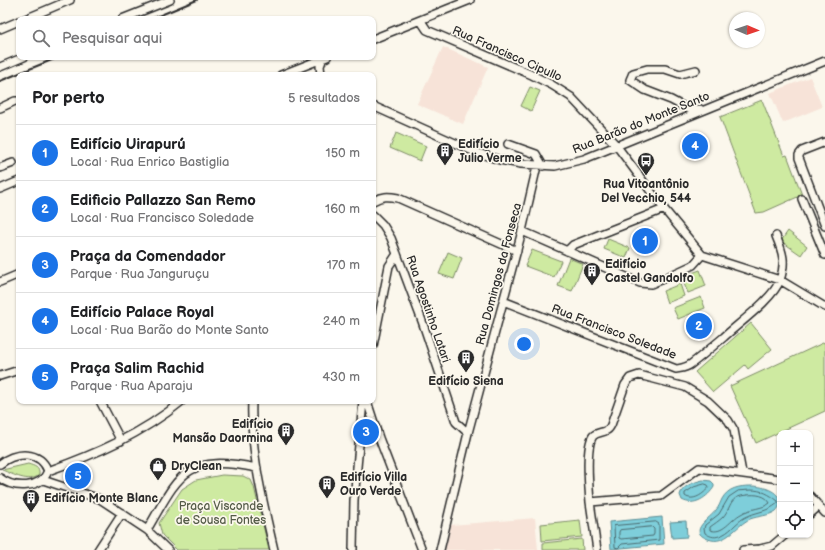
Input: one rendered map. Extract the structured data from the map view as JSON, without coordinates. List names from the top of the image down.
{
  "streets": {
    "street": [
      "Rua Francisco Cipullo",
      "Rua Barão do Monte Santo",
      "Rua Domingos da Fonseca",
      "Rua Agostinho Latari",
      "Rua Francisco Soledade"
    ]
  },
  "crossings": [
    ["Rua Francisco Cipullo", "Rua Barão do Monte Santo"],
    ["Rua Barão do Monte Santo", "Rua Domingos da Fonseca"],
    ["Rua Domingos da Fonseca", "Rua Agostinho Latari"],
    ["Rua Domingos da Fonseca", "Rua Francisco Soledade"]
  ],
  "parks": ["Praça Visconde de Sousa Fontes"],
  "places": {
    "building": [
      "Edifício Julio Verme",
      "Edifício Castel Gandolfo",
      "Edifício Siena",
      "Edifício Mansão Daormina",
      "Edifício Villa Ouro Verde",
      "Edifício Monte Blanc"
    ],
    "bus stop": ["Rua Vitoantônio Del Vecchio, 544"],
    "shop": ["DryClean"]
  },
  "north": "right",
  "page": {
    "search": "Pesquisar aqui",
    "heading": ["Por perto", "5 resultados"],
    "list": [
      {
        "mark": "1",
        "name": "Edifício Uirapurú",
        "note": "Local · Rua Enrico Bastiglia",
        "value": "150 m"
      },
      {
        "mark": "2",
        "name": "Edificio Pallazzo San Remo",
        "note": "Local · Rua Francisco Soledade",
        "value": "160 m"
      },
      {
        "mark": "3",
        "name": "Praça da Comendador",
        "note": "Parque · Rua Janguruçu",
        "value": "170 m"
      },
      {
        "mark": "4",
        "name": "Edifício Palace Royal",
        "note": "Local · Rua Barão do Monte Santo",
        "value": "240 m"
      },
      {
        "mark": "5",
        "name": "Praça Salim Rachid",
        "note": "Parque · Rua Aparaju",
        "value": "430 m"
      }
    ],
    "pins": [
      "4",
      "1",
      "2",
      "3",
      "5"
    ],
    "map_buttons": ["+", "−"]
  }
}
